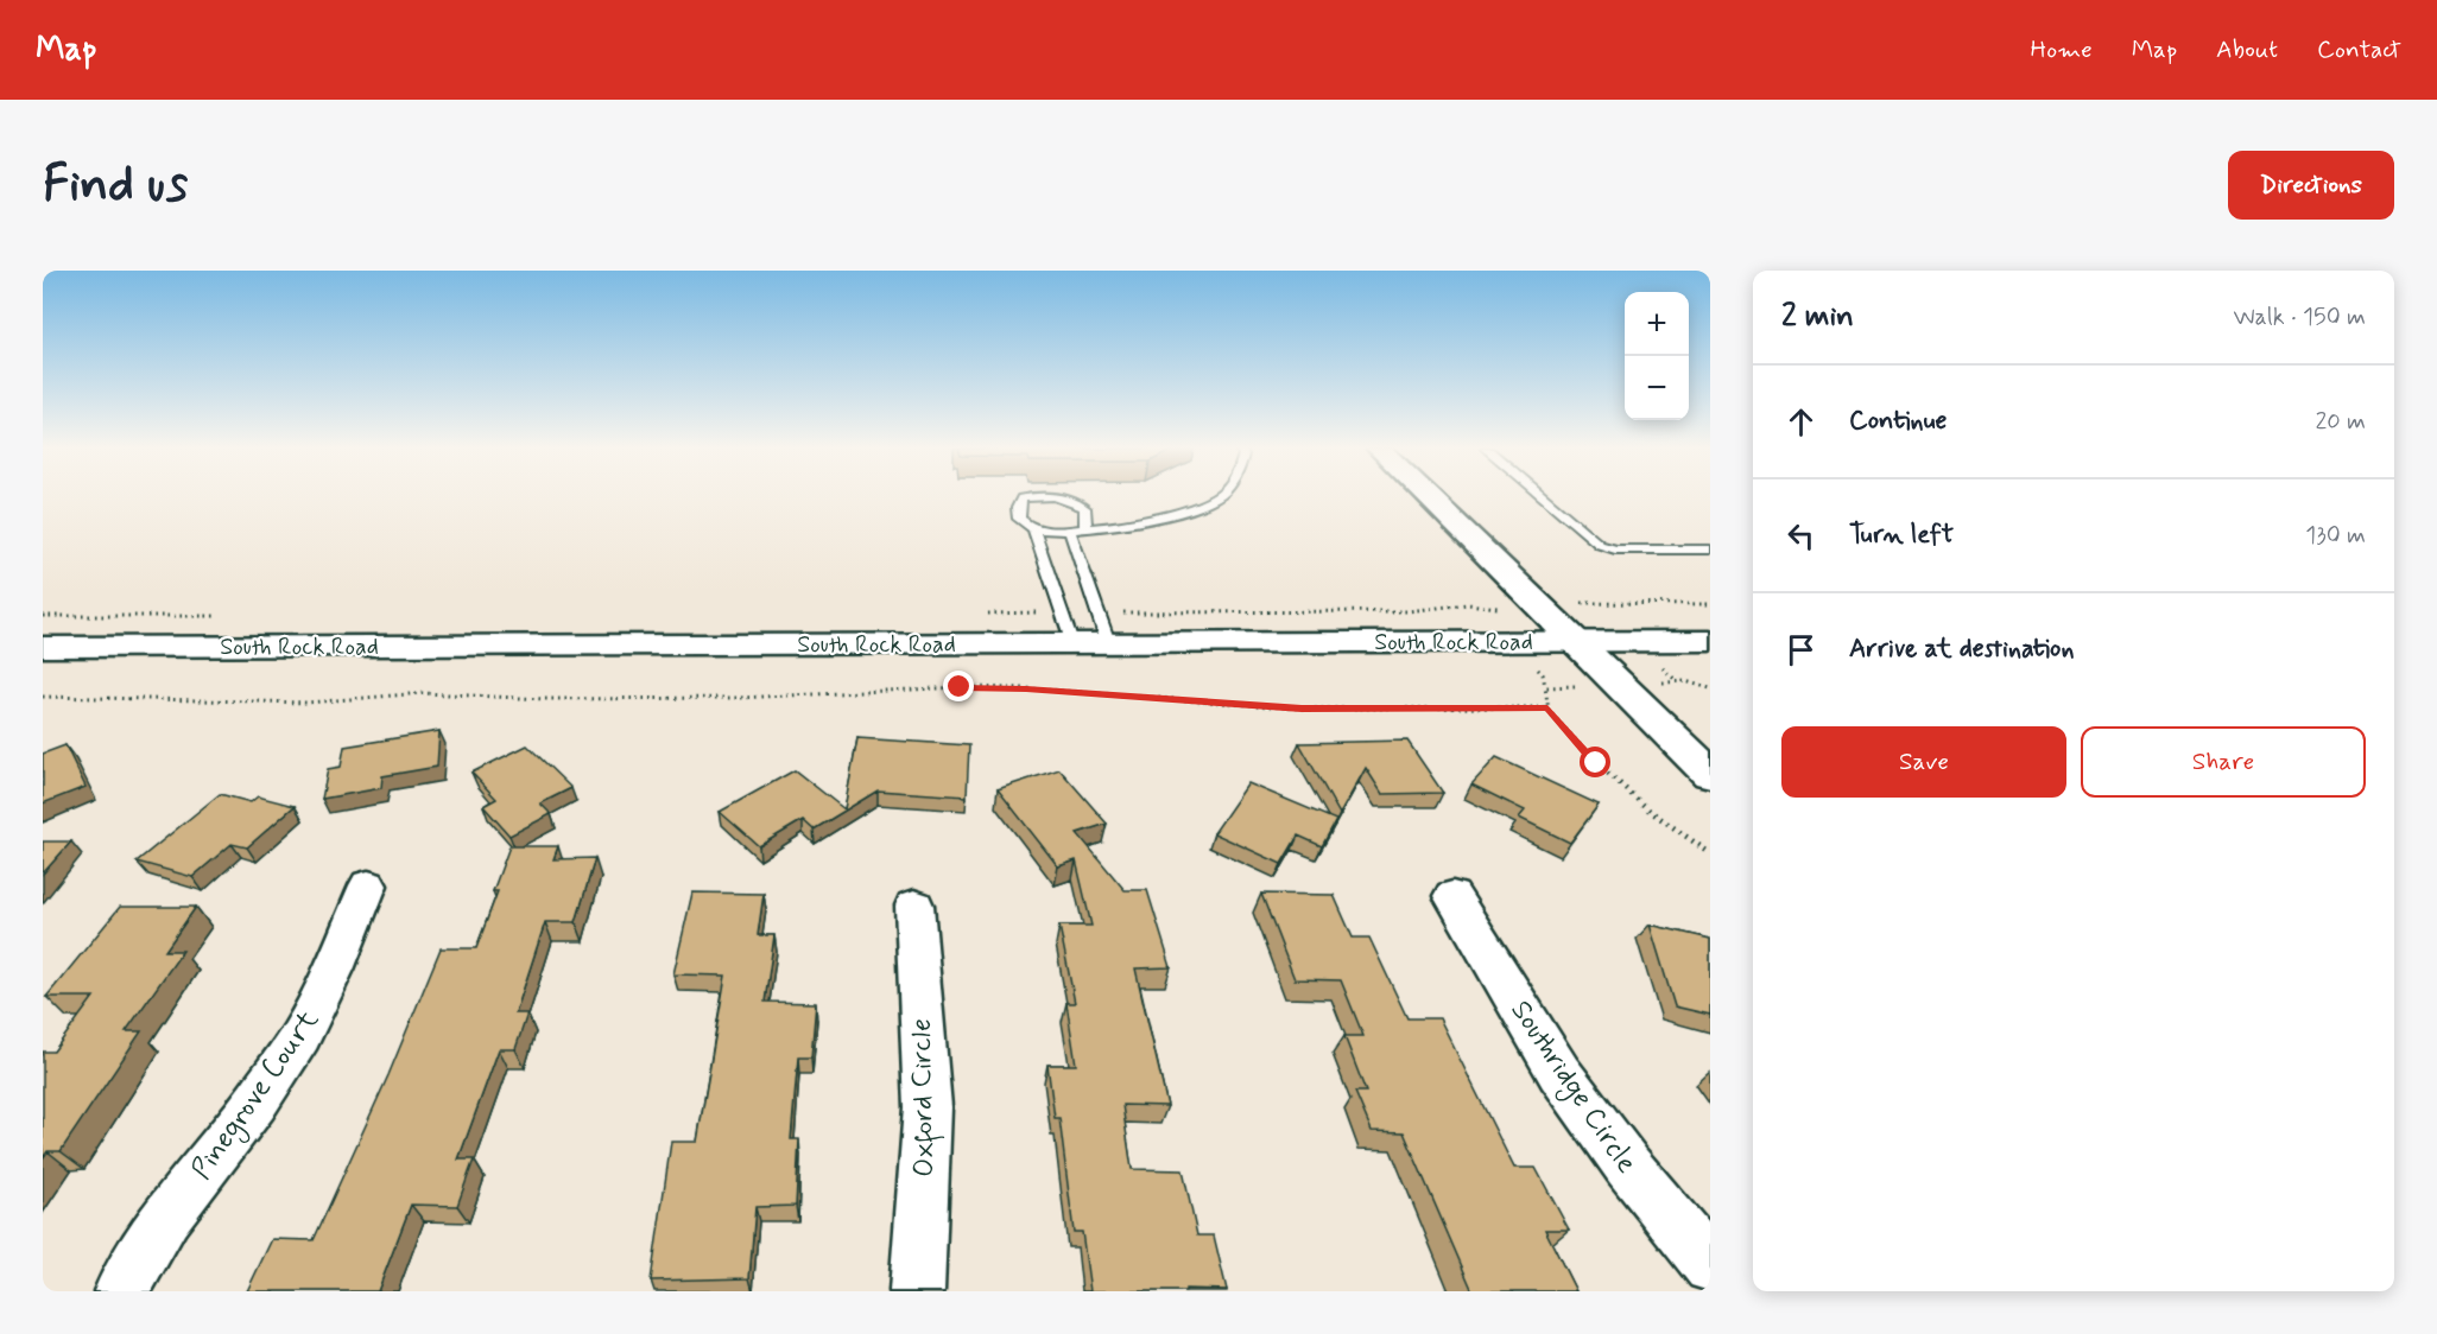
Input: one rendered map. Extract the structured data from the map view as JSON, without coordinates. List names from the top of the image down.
{
  "streets": {
    "main road": ["South Rock Road"],
    "street": ["Southridge Circle", "Pinegrove Court", "Oxford Circle"]
  },
  "page": {
    "header": "Map",
    "nav": [
      "Home",
      "Map",
      "About",
      "Contact"
    ],
    "buttons": [
      "Directions",
      ["Save", "Share"]
    ],
    "title": "Find us",
    "heading": ["2 min", "Walk · 150 m"],
    "map_buttons": ["+", "−"],
    "list": [
      ["Continue", "20 m"],
      ["Turn left", "130 m"],
      "Arrive at destination"
    ]
  }
}
